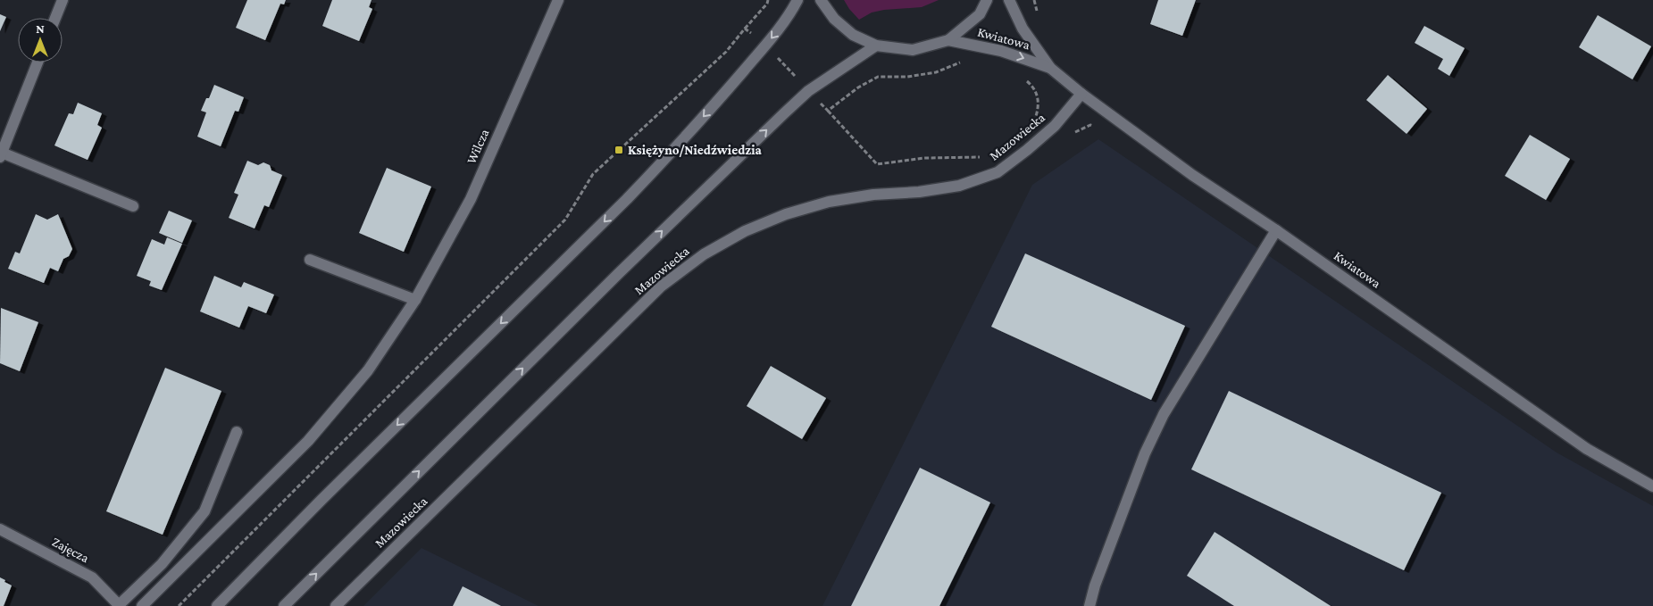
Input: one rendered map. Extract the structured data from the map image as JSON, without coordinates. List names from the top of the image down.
{
  "streets": {
    "street": [
      "Kwiatowa",
      "Mazowiecka",
      "Wilcza",
      "Zajęcza"
    ]
  },
  "crossings": [
    ["Kwiatowa", "Mazowiecka"]
  ],
  "places": {
    "transit": ["Księżyno/Niedźwiedzia"]
  },
  "north": "top"
}
